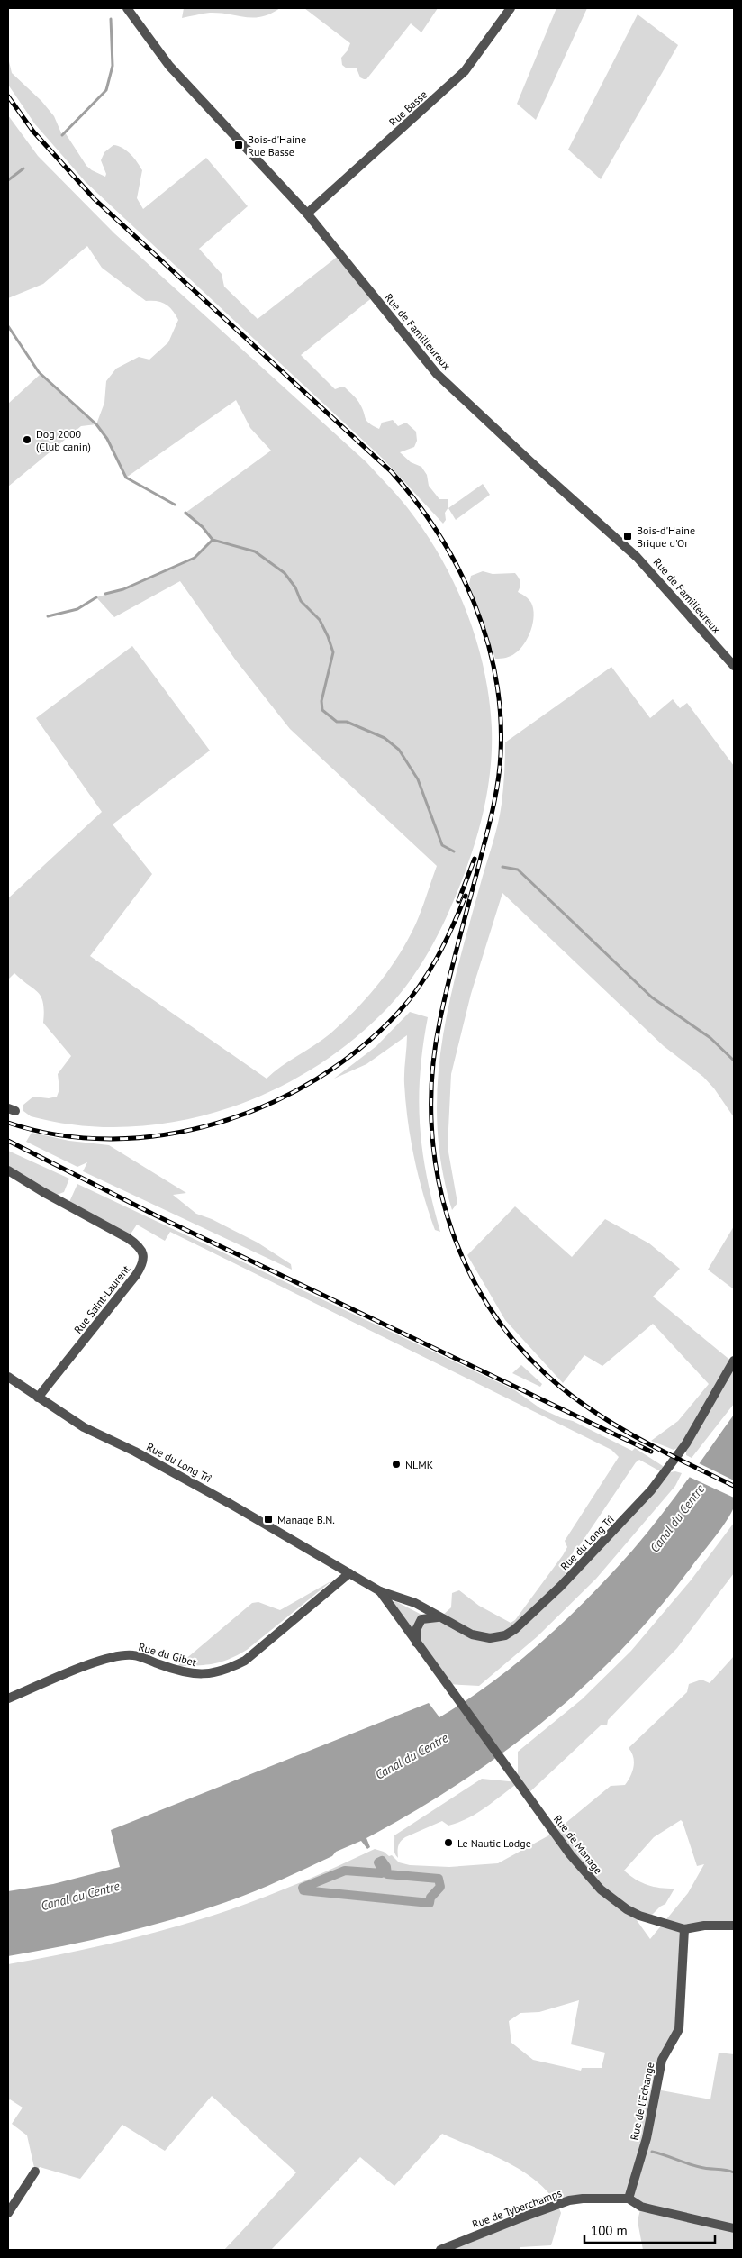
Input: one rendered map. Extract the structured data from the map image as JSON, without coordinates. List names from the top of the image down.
{
  "streets": {
    "street": [
      "Rue Basse",
      "Rue de Familleureux",
      "Rue Saint-Laurent",
      "Rue du Long Trî",
      "Rue du Gibet",
      "Rue de Manage",
      "Rue de l'Echange",
      "Rue de Tyberchamps"
    ]
  },
  "crossings": [
    ["Rue Basse", "Rue de Familleureux"],
    ["Rue Saint-Laurent", "Rue du Long Trî"],
    ["Rue du Long Trî", "Rue du Gibet"],
    ["Rue de Manage", "Rue de l'Echange"],
    ["Rue de l'Echange", "Rue de Tyberchamps"]
  ],
  "water": ["Canal du Centre"],
  "places": {
    "transit": ["Bois-d'Haine Rue Basse", "Bois-d'Haine Brique d'Or", "Manage B.N."],
    "other": ["Dog 2000 (Club canin)", "NLMK", "Le Nautic Lodge"]
  },
  "scale_bar": "100 m"
}
